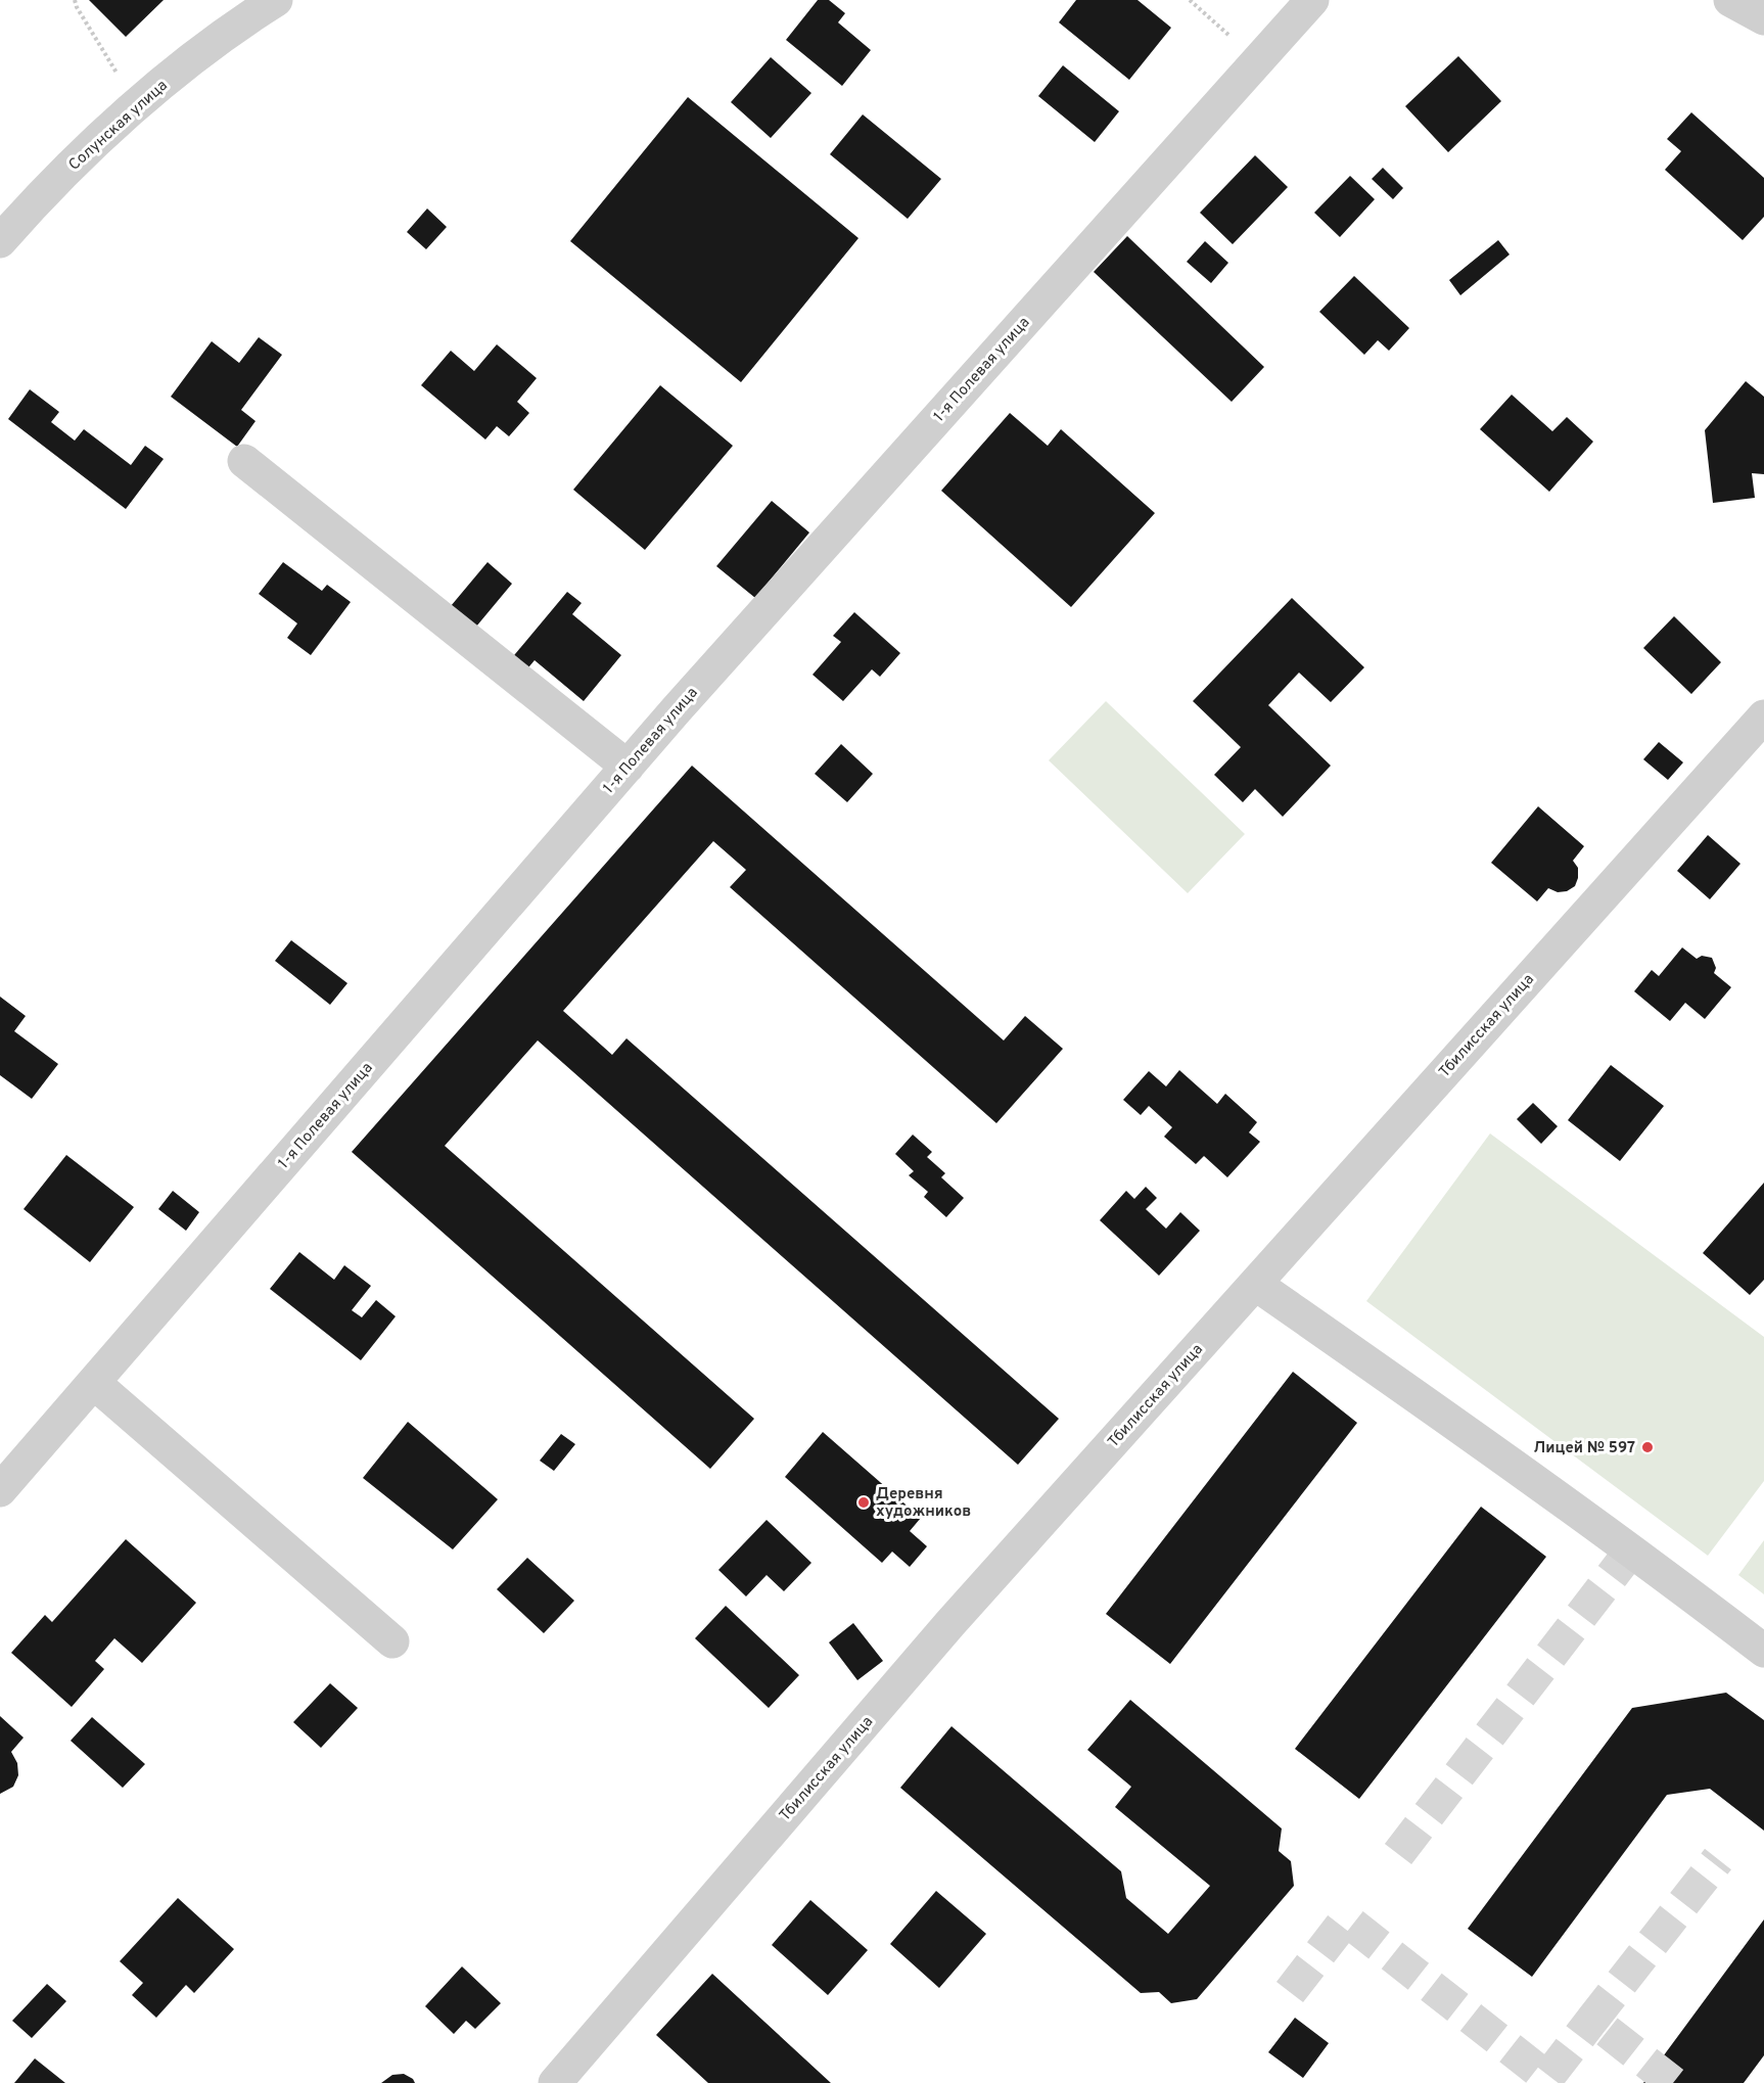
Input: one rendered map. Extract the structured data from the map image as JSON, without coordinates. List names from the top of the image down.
{
  "streets": {
    "street": ["Солунская улица", "1-я Полевая улица", "Тбилисская улица"]
  },
  "places": ["Лицей № 597", "Деревня художников"]
}
